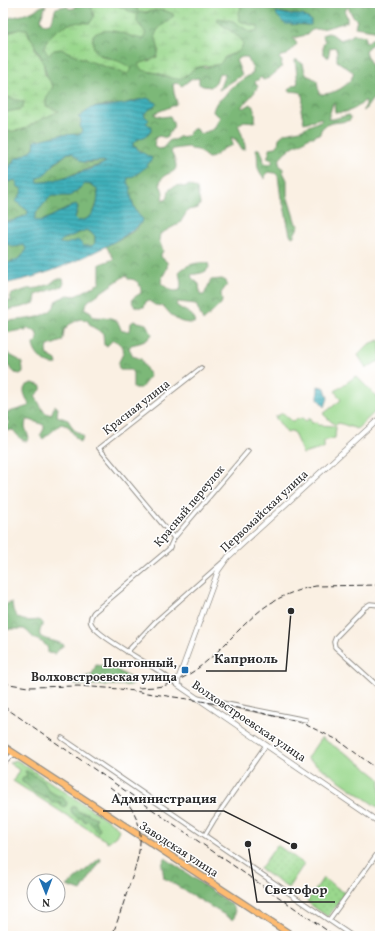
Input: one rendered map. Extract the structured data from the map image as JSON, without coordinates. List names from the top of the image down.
{
  "streets": {
    "main road": ["Заводская улица"],
    "street": [
      "Красная улица",
      "Красный переулок",
      "Первомайская улица",
      "Волховстроевская улица"
    ]
  },
  "crossings": [
    ["Красная улица", "Красный переулок"],
    ["Красный переулок", "Волховстроевская улица"],
    ["Первомайская улица", "Волховстроевская улица"]
  ],
  "places": {
    "other": ["Каприоль", "Светофор", "Администрация"],
    "transit": ["Понтонный, Волховстроевская улица"]
  },
  "north": "bottom"
}
